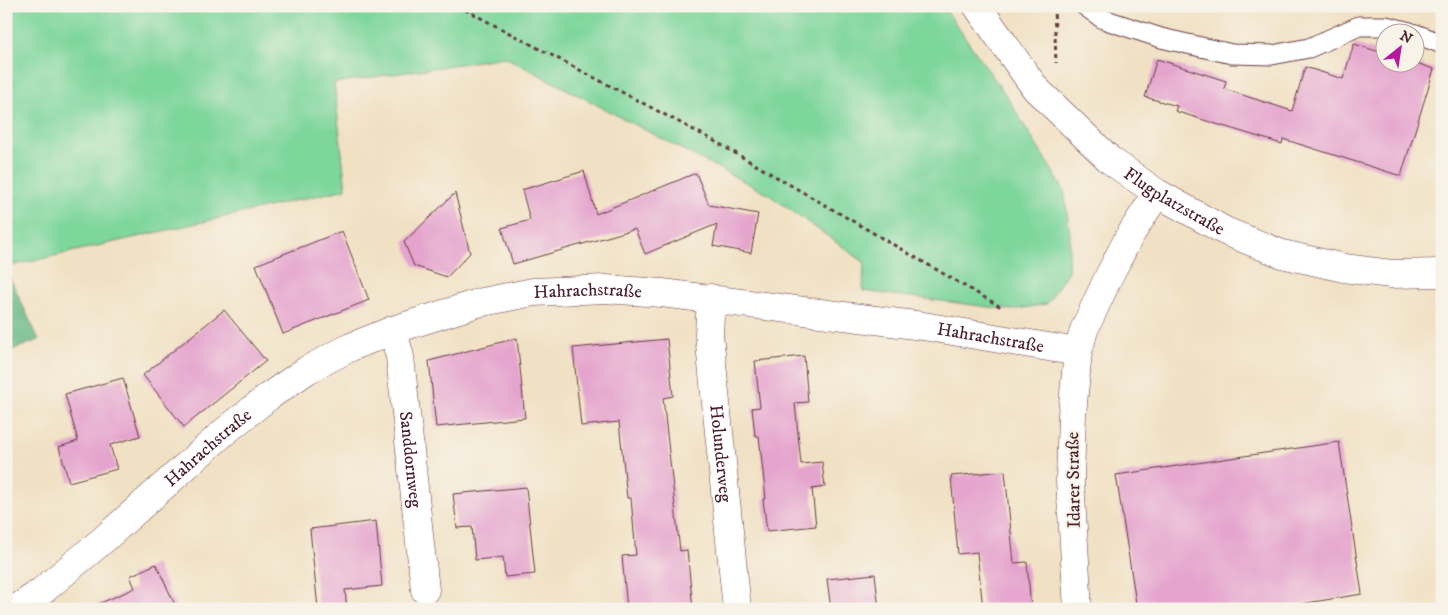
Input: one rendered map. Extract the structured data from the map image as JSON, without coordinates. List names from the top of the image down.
{
  "streets": {
    "street": [
      "Flugplatzstraße",
      "Hahrachstraße",
      "Holunderweg",
      "Sanddornweg",
      "Idarer Straße"
    ]
  },
  "crossings": [
    ["Hahrachstraße", "Holunderweg"],
    ["Hahrachstraße", "Sanddornweg"],
    ["Hahrachstraße", "Idarer Straße"]
  ],
  "north": "top right"
}
